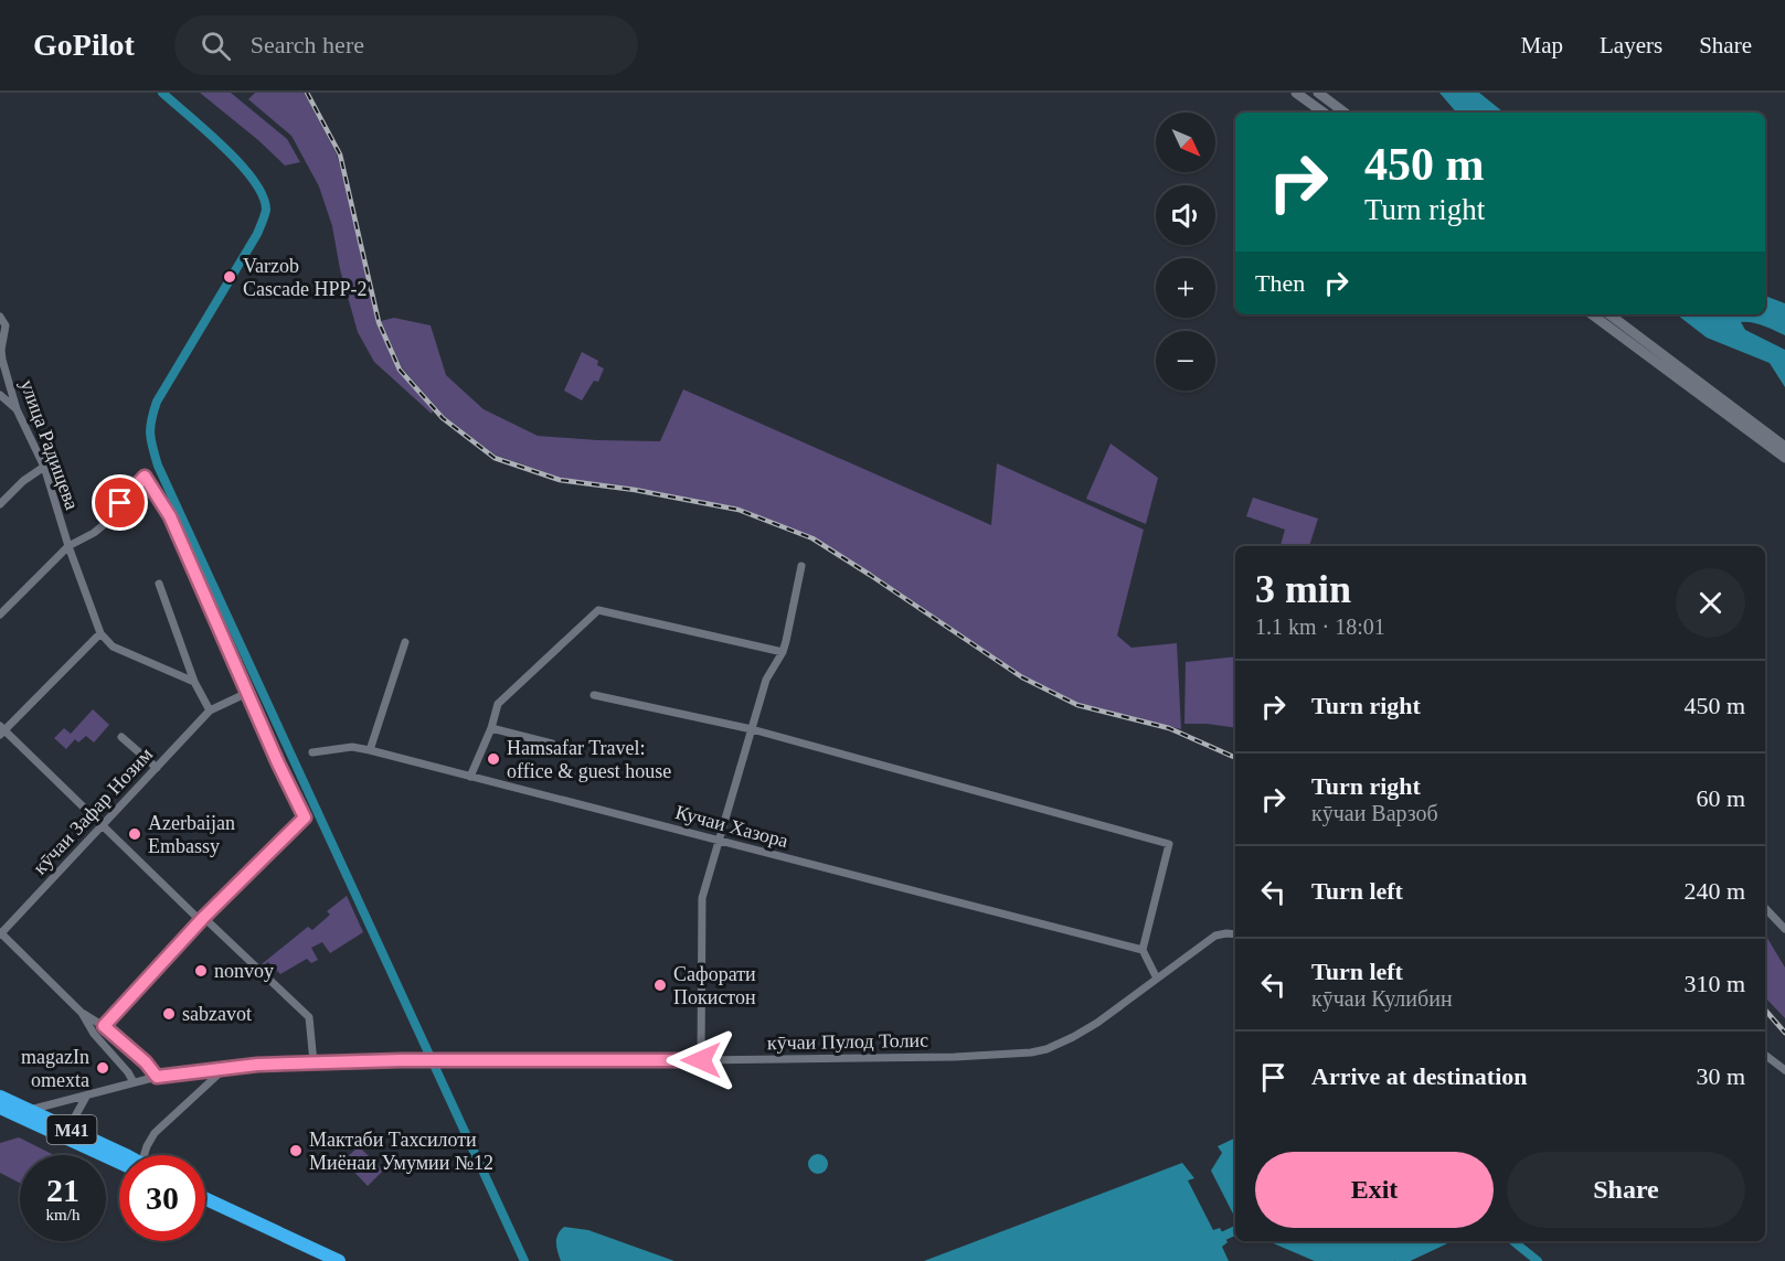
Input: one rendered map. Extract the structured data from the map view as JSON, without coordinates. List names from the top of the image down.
{
  "streets": {
    "highway": ["M41"],
    "street": [
      "улица Радищева",
      "кӯчаи Зафар Нозим",
      "Кучаи Хазора",
      "кӯчаи Пулод Толис"
    ]
  },
  "crossings": [
    ["кӯчаи Пулод Толис", "M41"]
  ],
  "places": [
    "Varzob Cascade HPP-2",
    "Hamsafar Travel: office & guest house",
    "Azerbaijan Embassy",
    "nonvoy",
    "Сафорати Покистон",
    "sabzavot",
    "magazIn omexta",
    "Мактаби Тахсилоти Миёнаи Умумии №12"
  ],
  "north": "bottom right",
  "page": {
    "header": "GoPilot",
    "search": "Search here",
    "nav": ["Map", "Layers", "Share"],
    "map_buttons": ["+", "−"],
    "turn": ["450 m", "Turn right"],
    "then": "Then",
    "heading": ["3 min", "1.1 km · 18:01"],
    "list": [
      {
        "name": "Turn right",
        "value": "450 m"
      },
      {
        "name": "Turn right",
        "note": "кӯчаи Варзоб",
        "value": "60 m"
      },
      {
        "name": "Turn left",
        "value": "240 m"
      },
      {
        "name": "Turn left",
        "note": "кӯчаи Кулибин",
        "value": "310 m"
      },
      {
        "name": "Arrive at destination",
        "value": "30 m"
      }
    ],
    "buttons": ["Exit", "Share"],
    "speed": "21 km/h",
    "limit": "30"
  }
}
